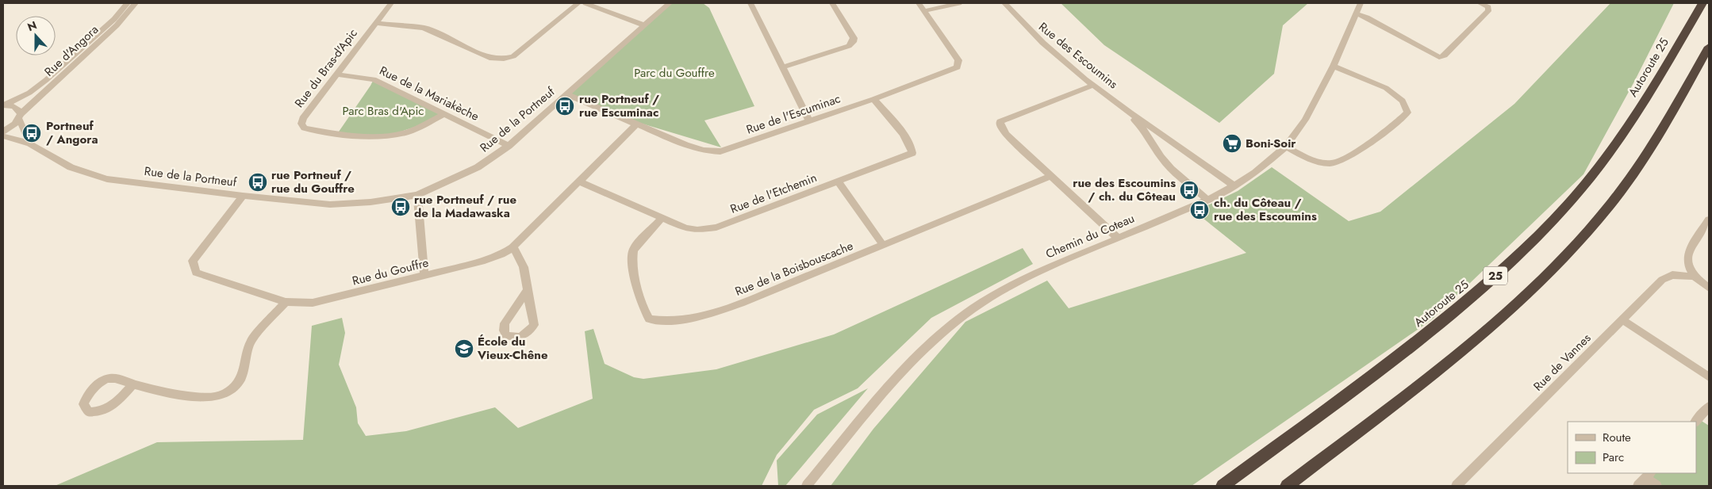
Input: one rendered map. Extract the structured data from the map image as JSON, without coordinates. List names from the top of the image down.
{
  "streets": {
    "highway": ["Autoroute 25", "25"],
    "street": [
      "Rue d'Angora",
      "Rue des Escoumins",
      "Rue du Bras-d'Apic",
      "Rue de la Mariakèche",
      "Rue de l'Escuminac",
      "Rue de la Portneuf",
      "Rue de l'Etchemin",
      "Chemin du Coteau",
      "Rue de la Boisbouscache",
      "Rue du Gouffre",
      "Rue de Vannes"
    ]
  },
  "crossings": [
    ["Rue des Escoumins", "Chemin du Coteau"],
    ["Rue du Bras-d'Apic", "Rue de la Mariakèche"],
    ["Rue de la Mariakèche", "Rue de la Portneuf"],
    ["Rue de l'Escuminac", "Rue de la Portneuf"],
    ["Rue de l'Escuminac", "Rue de l'Etchemin"],
    ["Rue de l'Escuminac", "Rue du Gouffre"],
    ["Rue de la Portneuf", "Rue du Gouffre"],
    ["Rue de l'Etchemin", "Rue de la Boisbouscache"],
    ["Rue de l'Etchemin", "Rue du Gouffre"]
  ],
  "parks": ["Parc du Gouffre", "Parc Bras d'Apic"],
  "places": {
    "bus stop": [
      "rue Portneuf / rue Escuminac",
      "Portneuf / Angora",
      "rue Portneuf / rue du Gouffre",
      "rue des Escoumins / ch. du Côteau",
      "rue Portneuf / rue de la Madawaska",
      "ch. du Côteau / rue des Escoumins"
    ],
    "supermarket": ["Boni-Soir"],
    "school or university": ["École du Vieux-Chêne"]
  },
  "legend": ["Route", "Parc"],
  "north": "top"
}
